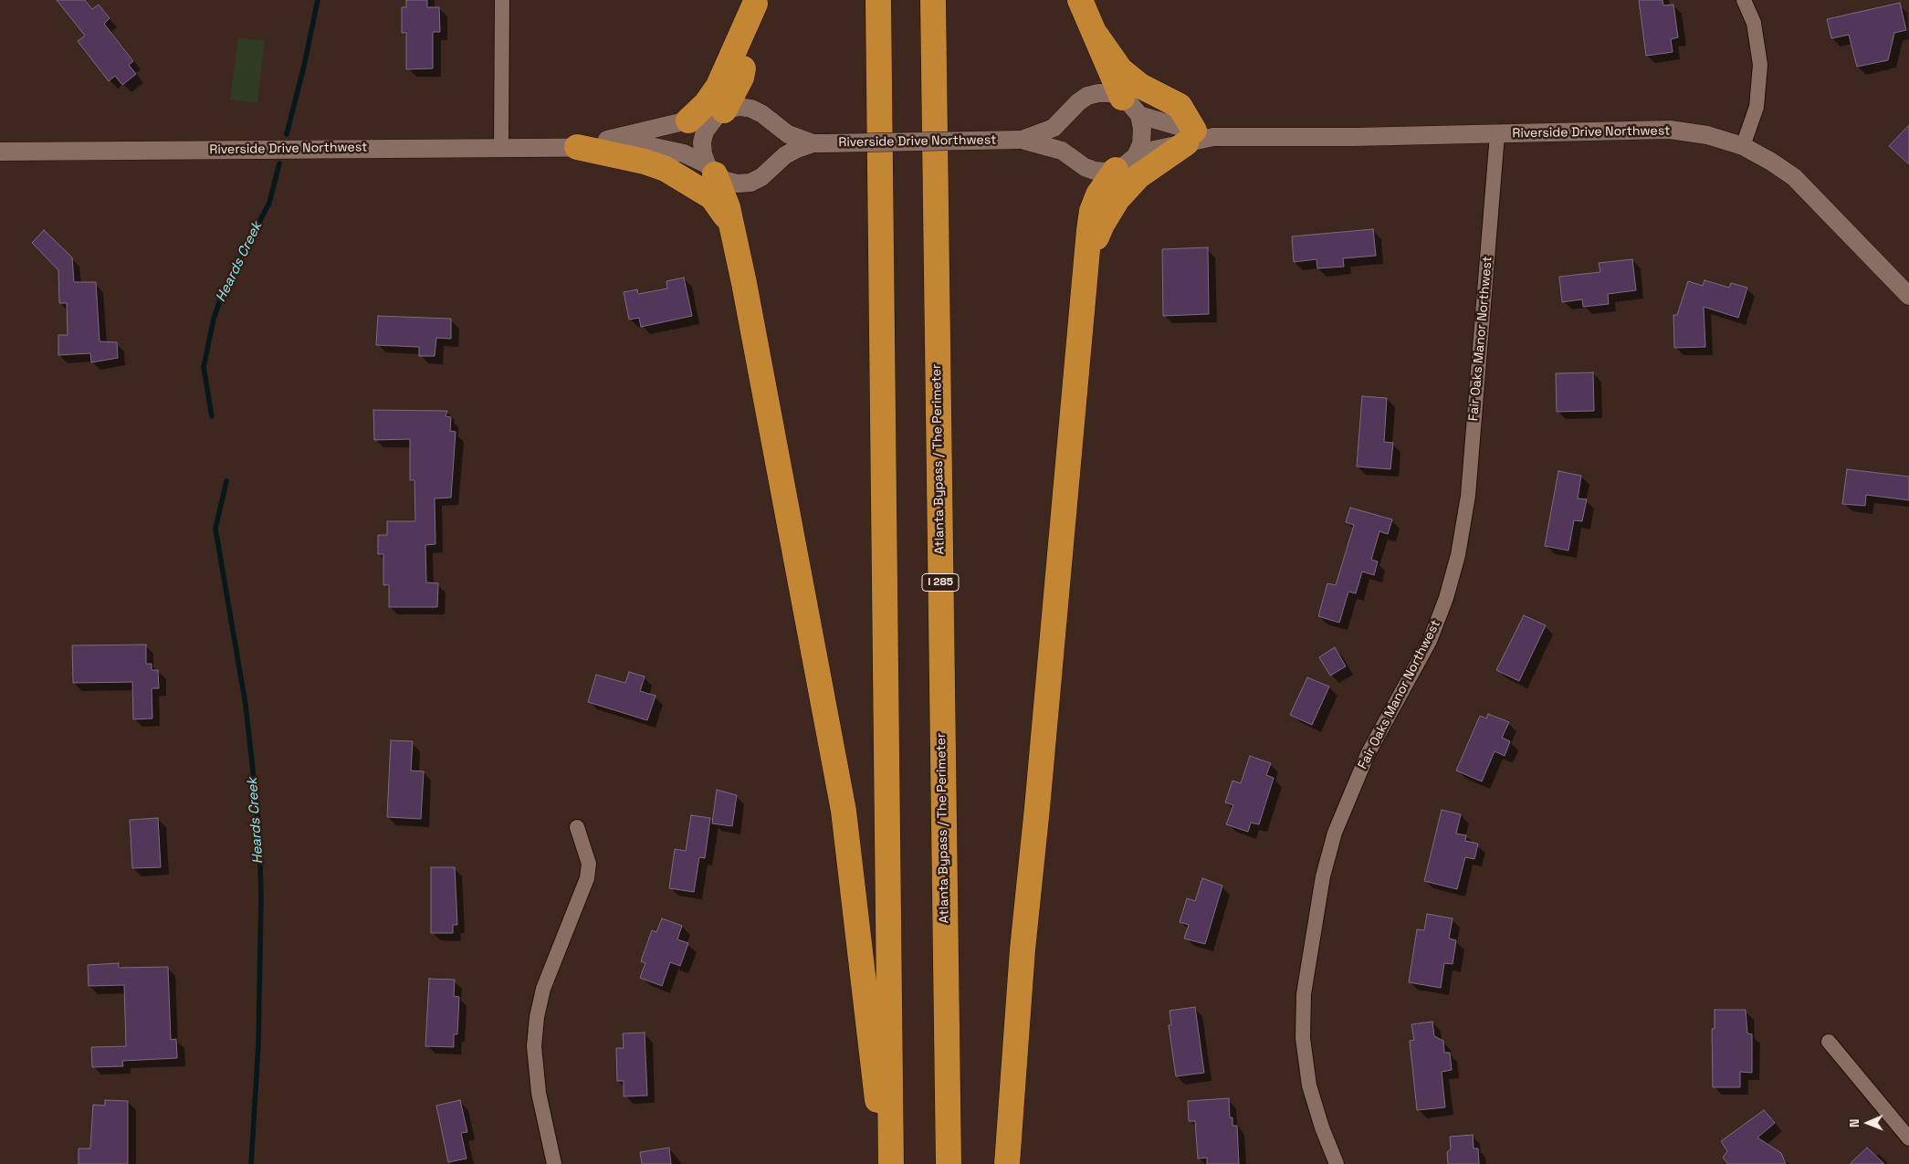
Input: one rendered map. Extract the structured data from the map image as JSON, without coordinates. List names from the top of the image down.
{
  "streets": {
    "highway": ["Atlanta Bypass / The Perimeter", "I 285"],
    "street": ["Riverside Drive Northwest", "Fair Oaks Manor Northwest"]
  },
  "crossings": [
    ["Riverside Drive Northwest", "Fair Oaks Manor Northwest"]
  ],
  "water": ["Heards Creek"],
  "north": "left"
}
